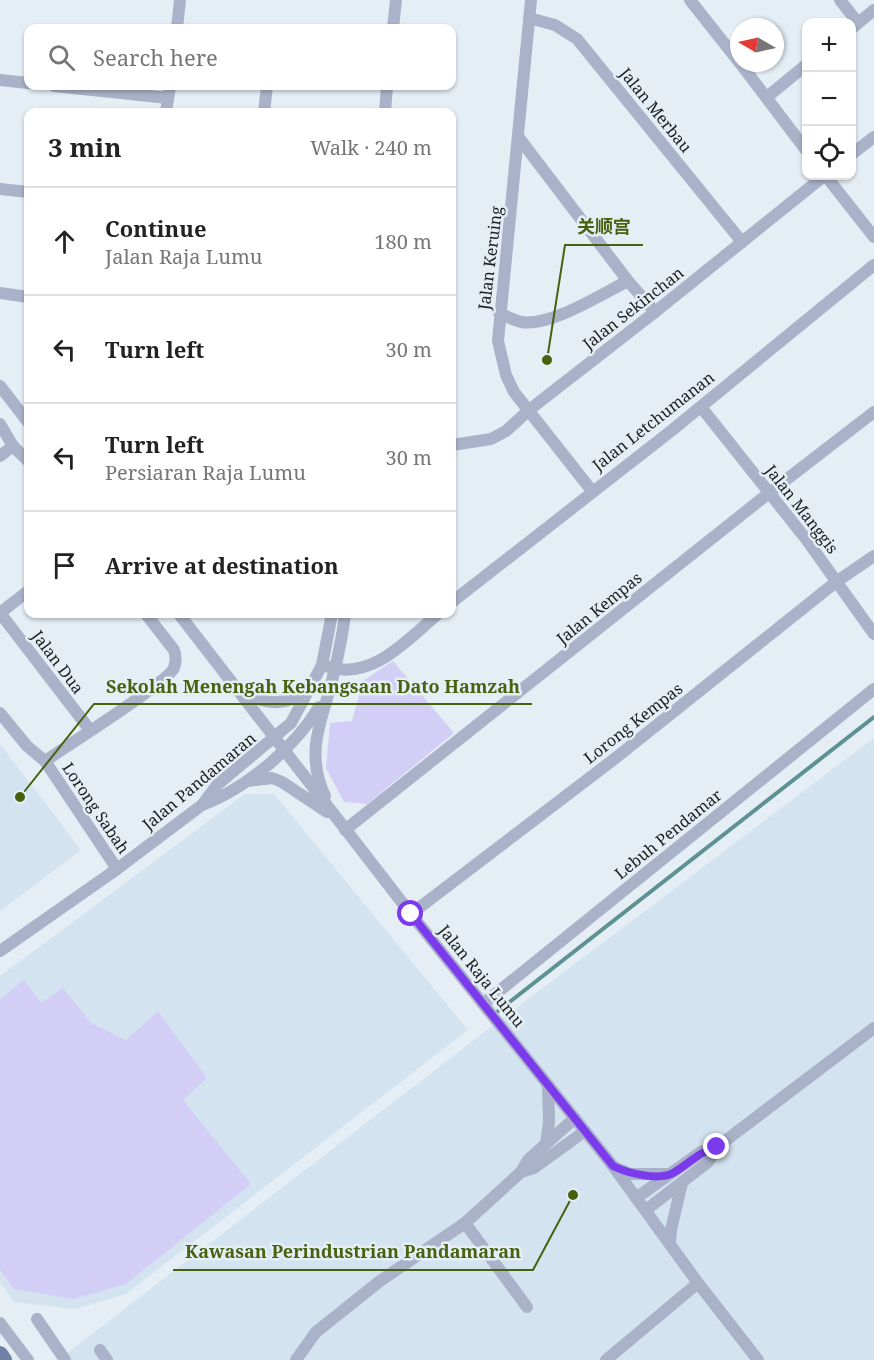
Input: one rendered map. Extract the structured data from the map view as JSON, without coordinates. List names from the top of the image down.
{
  "streets": {
    "street": [
      "Jalan Merbau",
      "Jalan Keruing",
      "Jalan Sekinchan",
      "Jalan Letchumanan",
      "Jalan Manggis",
      "Jalan Kempas",
      "Jalan Dua",
      "Lorong Kempas",
      "Jalan Pandamaran",
      "Lorong Sabah",
      "Lebuh Pendamar",
      "Jalan Raja Lumu"
    ]
  },
  "crossings": [
    ["Jalan Merbau", "Jalan Keruing"],
    ["Jalan Merbau", "Jalan Sekinchan"],
    ["Jalan Keruing", "Jalan Sekinchan"],
    ["Jalan Keruing", "Jalan Letchumanan"],
    ["Jalan Letchumanan", "Jalan Manggis"],
    ["Jalan Manggis", "Jalan Kempas"],
    ["Jalan Manggis", "Lorong Kempas"],
    ["Jalan Kempas", "Jalan Raja Lumu"],
    ["Lorong Kempas", "Jalan Raja Lumu"],
    ["Jalan Pandamaran", "Lorong Sabah"],
    ["Jalan Pandamaran", "Jalan Raja Lumu"],
    ["Lebuh Pendamar", "Jalan Raja Lumu"]
  ],
  "places": ["关顺宫", "Sekolah Menengah Kebangsaan Dato Hamzah", "Kawasan Perindustrian Pandamaran"],
  "north": "left",
  "page": {
    "map_buttons": ["+", "−"],
    "search": "Search here",
    "heading": ["3 min", "Walk · 240 m"],
    "list": [
      ["Continue", "Jalan Raja Lumu", "180 m"],
      ["Turn left", "30 m"],
      ["Turn left", "Persiaran Raja Lumu", "30 m"],
      "Arrive at destination"
    ]
  }
}
